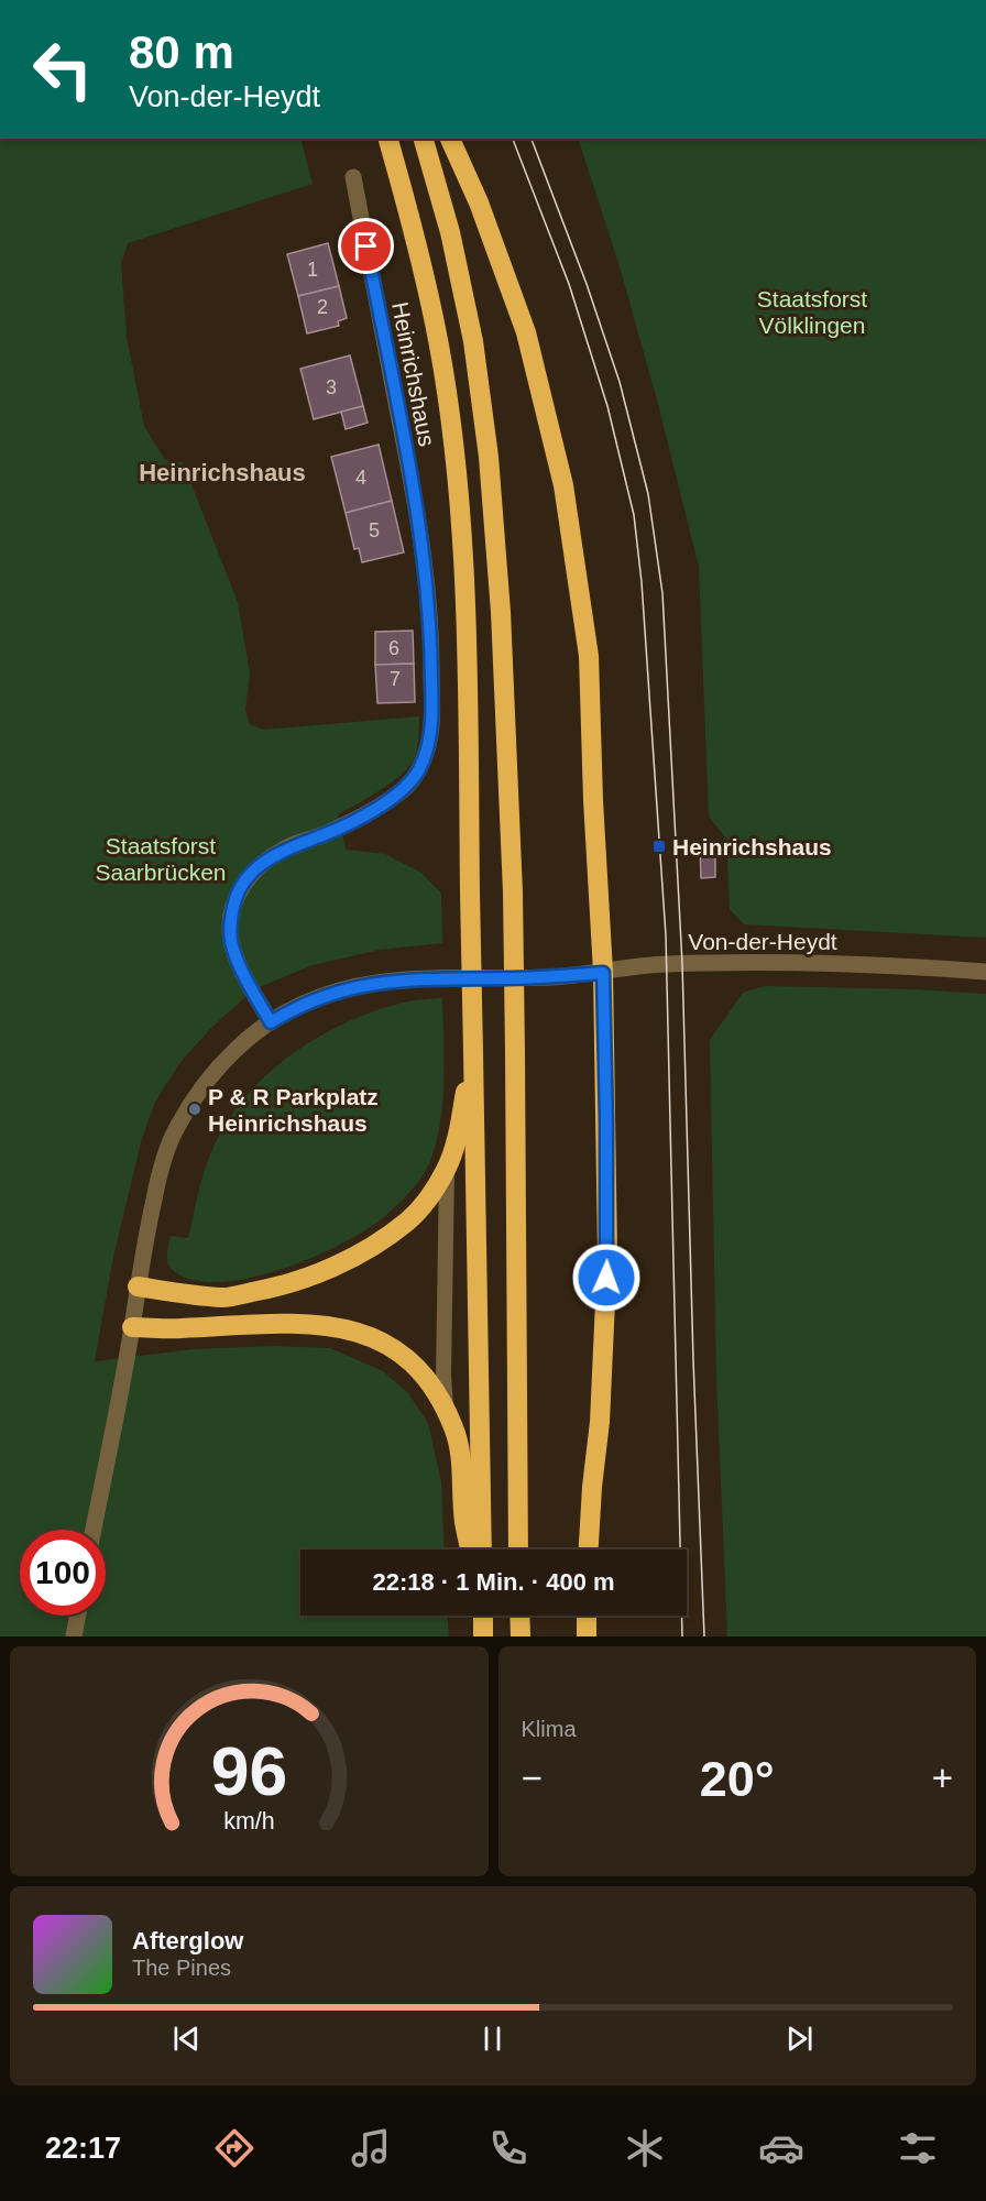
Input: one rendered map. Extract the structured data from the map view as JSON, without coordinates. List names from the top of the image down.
{
  "streets": {
    "street": ["Heinrichshaus", "Von-der-Heydt"]
  },
  "crossings": [
    ["Heinrichshaus", "Von-der-Heydt"]
  ],
  "districts": ["Heinrichshaus"],
  "parks": ["Staatsforst Völklingen", "Staatsforst Saarbrücken"],
  "places": {
    "transit": ["Heinrichshaus"],
    "other": ["P & R Parkplatz Heinrichshaus"]
  },
  "house_numbers": [
    "1",
    "2",
    "3",
    "4",
    "5",
    "6",
    "7"
  ],
  "page": {
    "turn": ["80 m", "Von-der-Heydt"],
    "limit": "100",
    "trip": "22:18 · 1 Min. · 400 m",
    "tile": "Klima",
    "heat": ["−", "20°", "+"],
    "song": ["Afterglow", "The Pines"],
    "tabs": "22:17",
    "gauge": ["96", "km/h"]
  }
}
